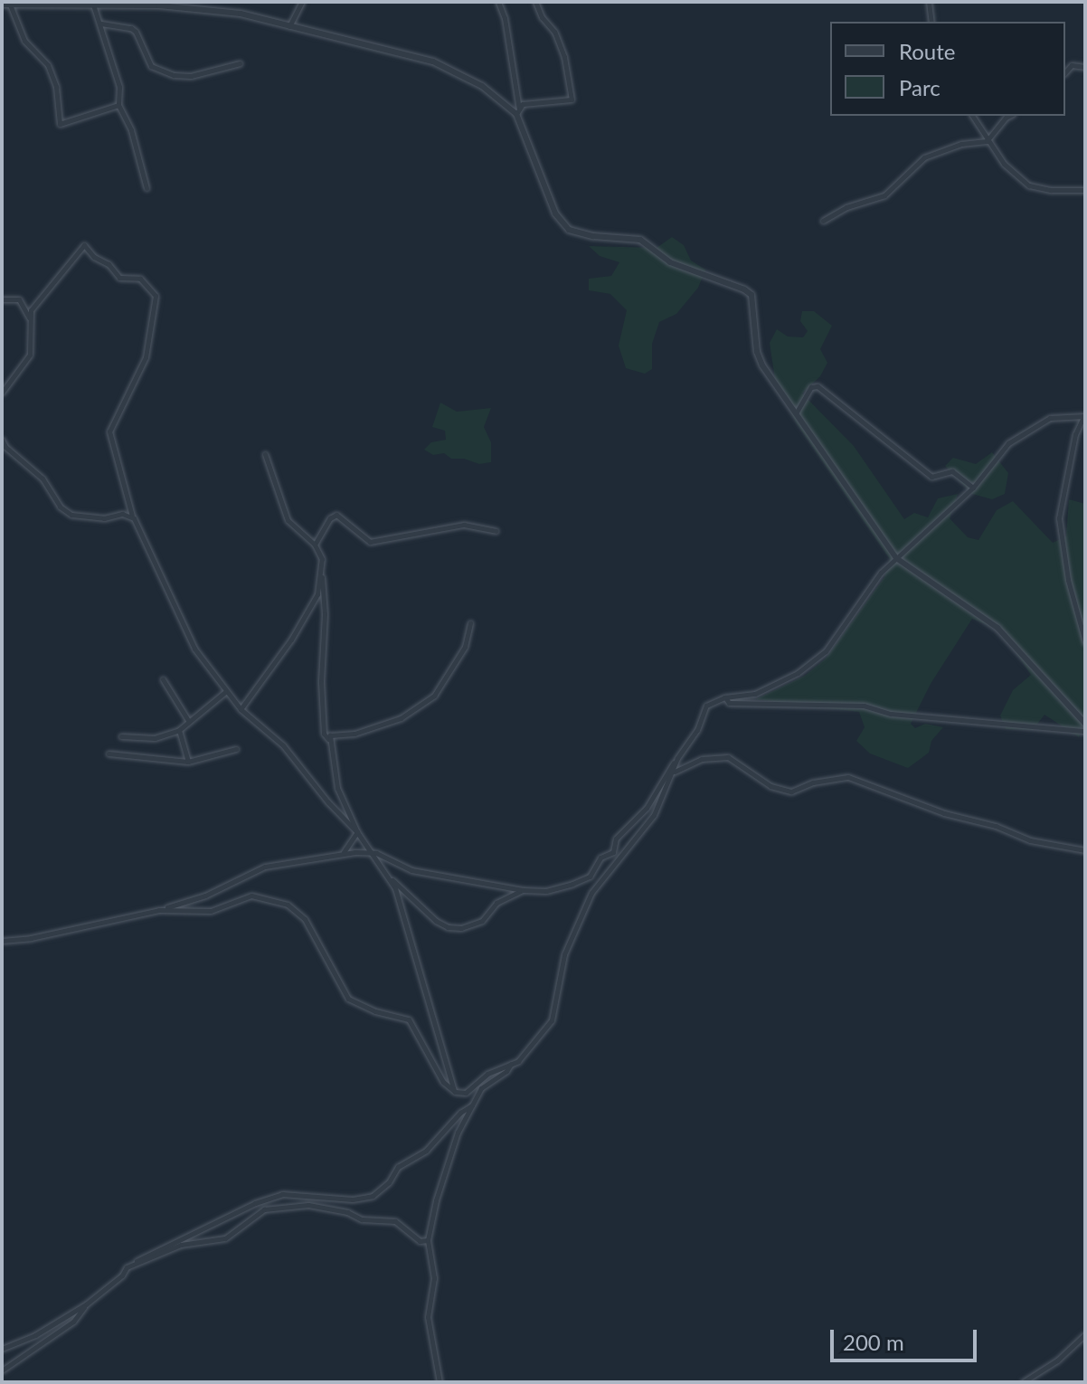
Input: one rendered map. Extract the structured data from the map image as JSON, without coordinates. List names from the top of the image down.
{
  "legend": ["Route", "Parc"],
  "scale_bar": "200 m"
}
